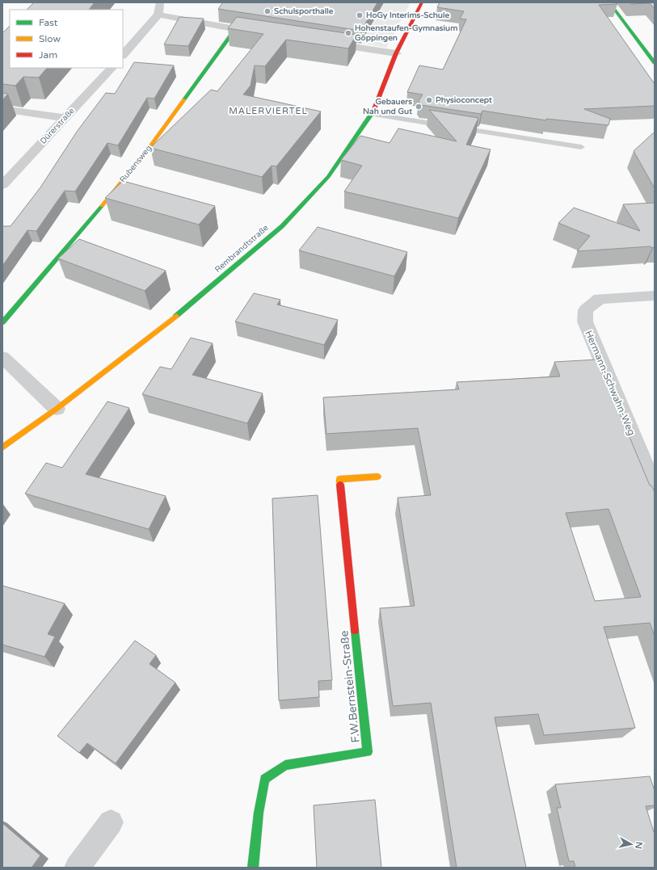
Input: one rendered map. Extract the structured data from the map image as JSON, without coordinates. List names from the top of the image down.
{
  "streets": {
    "street": [
      "Dürerstraße",
      "Rubensweg",
      "Rembrandtstraße",
      "Hermann-Schwahn-Weg",
      "F.W.Bernstein-Straße"
    ]
  },
  "districts": ["MALERVIERTEL"],
  "places": [
    "Schulsporthalle",
    "HoGy Interims-Schule",
    "Hohenstaufen-Gymnasium Göppingen",
    "Physioconcept",
    "Gebauers Nah und Gut"
  ],
  "legend": ["Fast", "Slow", "Jam"],
  "north": "right"
}
